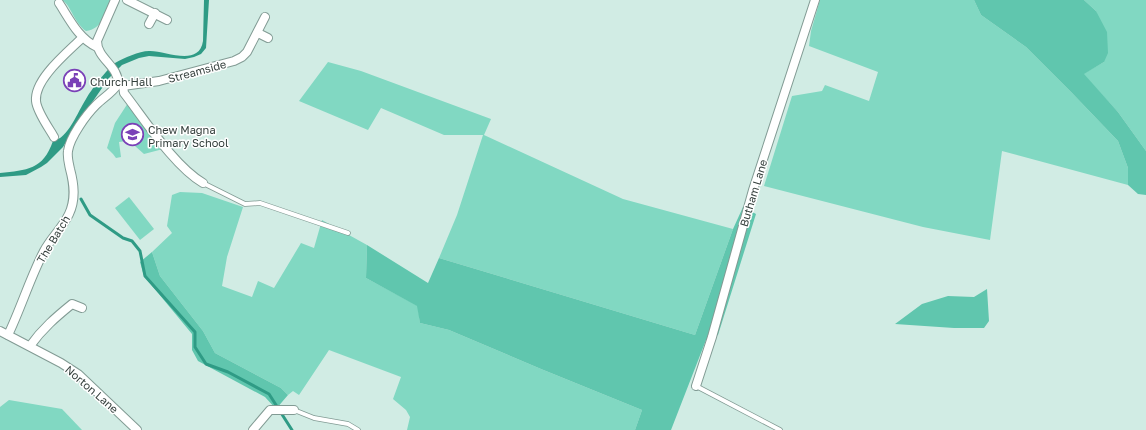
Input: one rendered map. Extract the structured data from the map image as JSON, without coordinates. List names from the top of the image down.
{
  "streets": {
    "street": [
      "Streamside",
      "Butham Lane",
      "The Batch",
      "Norton Lane"
    ]
  },
  "crossings": [
    ["Streamside", "The Batch"],
    ["The Batch", "Norton Lane"]
  ],
  "places": {
    "public building": ["Church Hall"],
    "school or university": ["Chew Magna Primary School"]
  }
}
